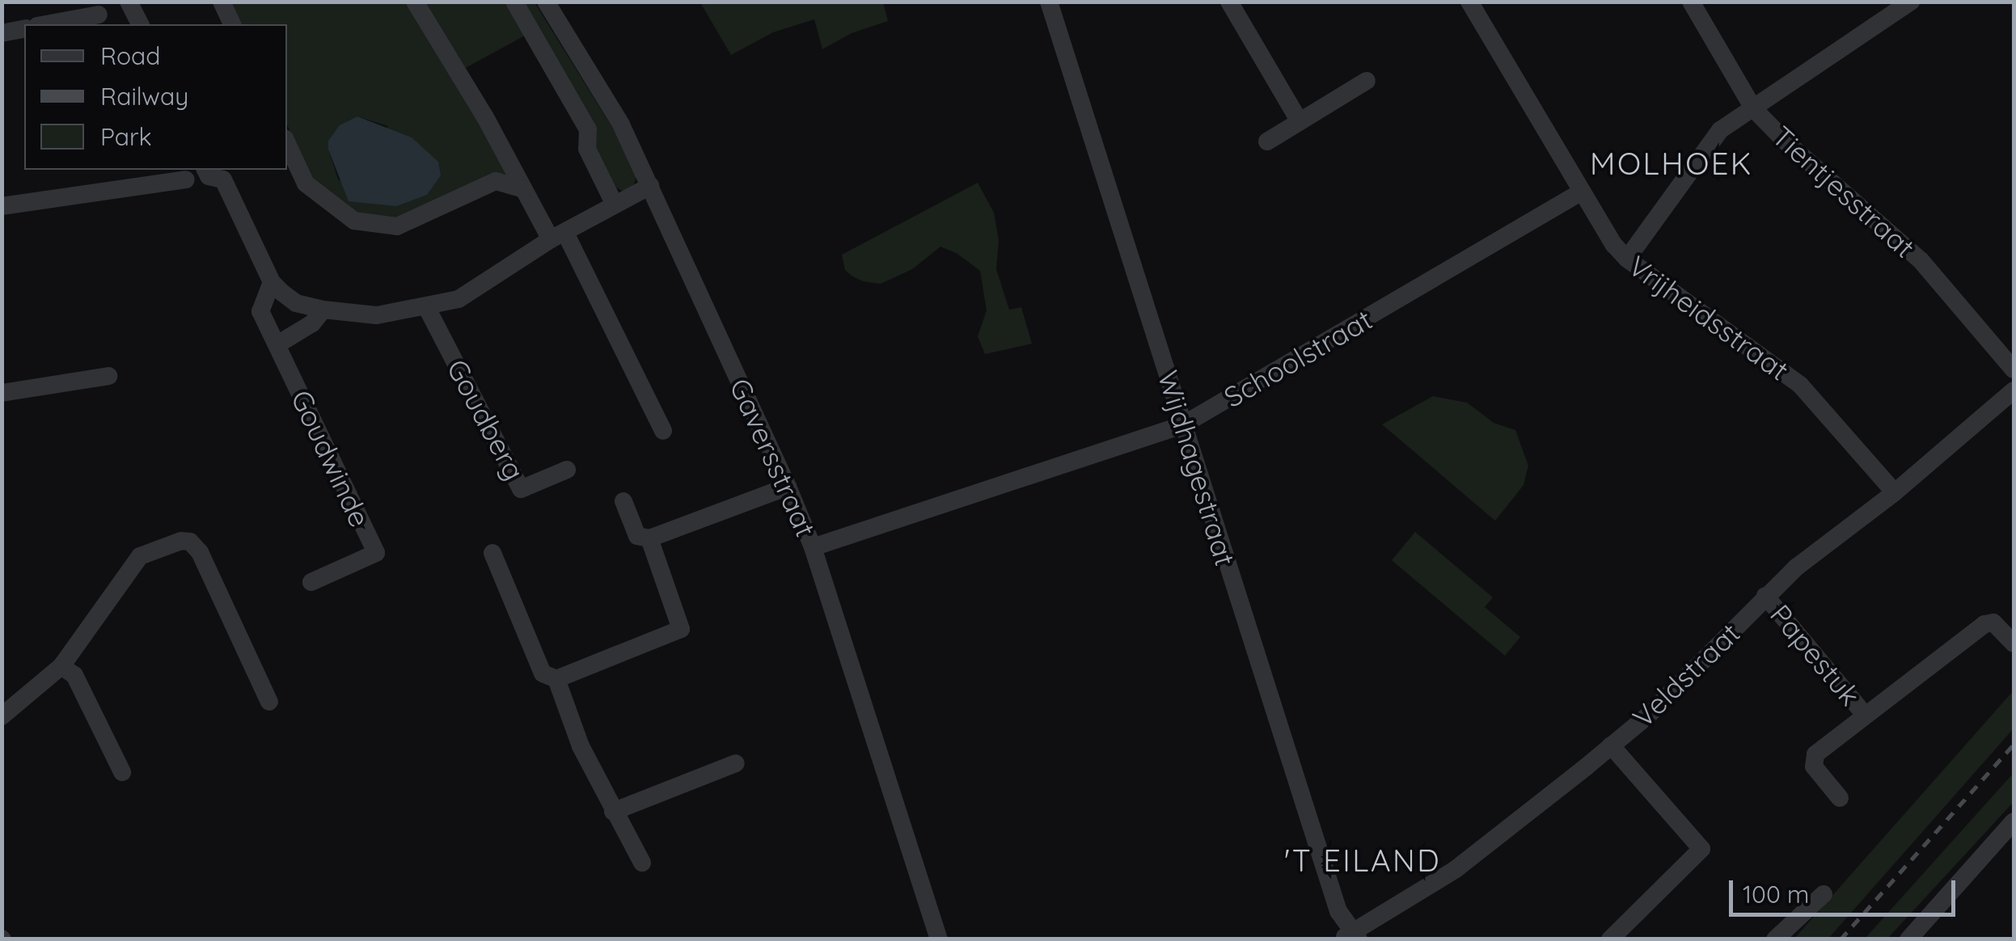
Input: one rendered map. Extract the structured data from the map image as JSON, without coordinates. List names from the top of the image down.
{
  "streets": {
    "street": [
      "Tientjesstraat",
      "Vrijheidsstraat",
      "Schoolstraat",
      "Goudberg",
      "Gaversstraat",
      "Goudwinde",
      "Wijdhagestraat",
      "Papestuk",
      "Veldstraat"
    ]
  },
  "crossings": [
    ["Vrijheidsstraat", "Schoolstraat"],
    ["Vrijheidsstraat", "Veldstraat"],
    ["Schoolstraat", "Gaversstraat"],
    ["Schoolstraat", "Wijdhagestraat"],
    ["Wijdhagestraat", "Veldstraat"],
    ["Papestuk", "Veldstraat"]
  ],
  "districts": ["MOLHOEK", "'T EILAND"],
  "legend": ["Road", "Railway", "Park"],
  "scale_bar": "100 m"
}
